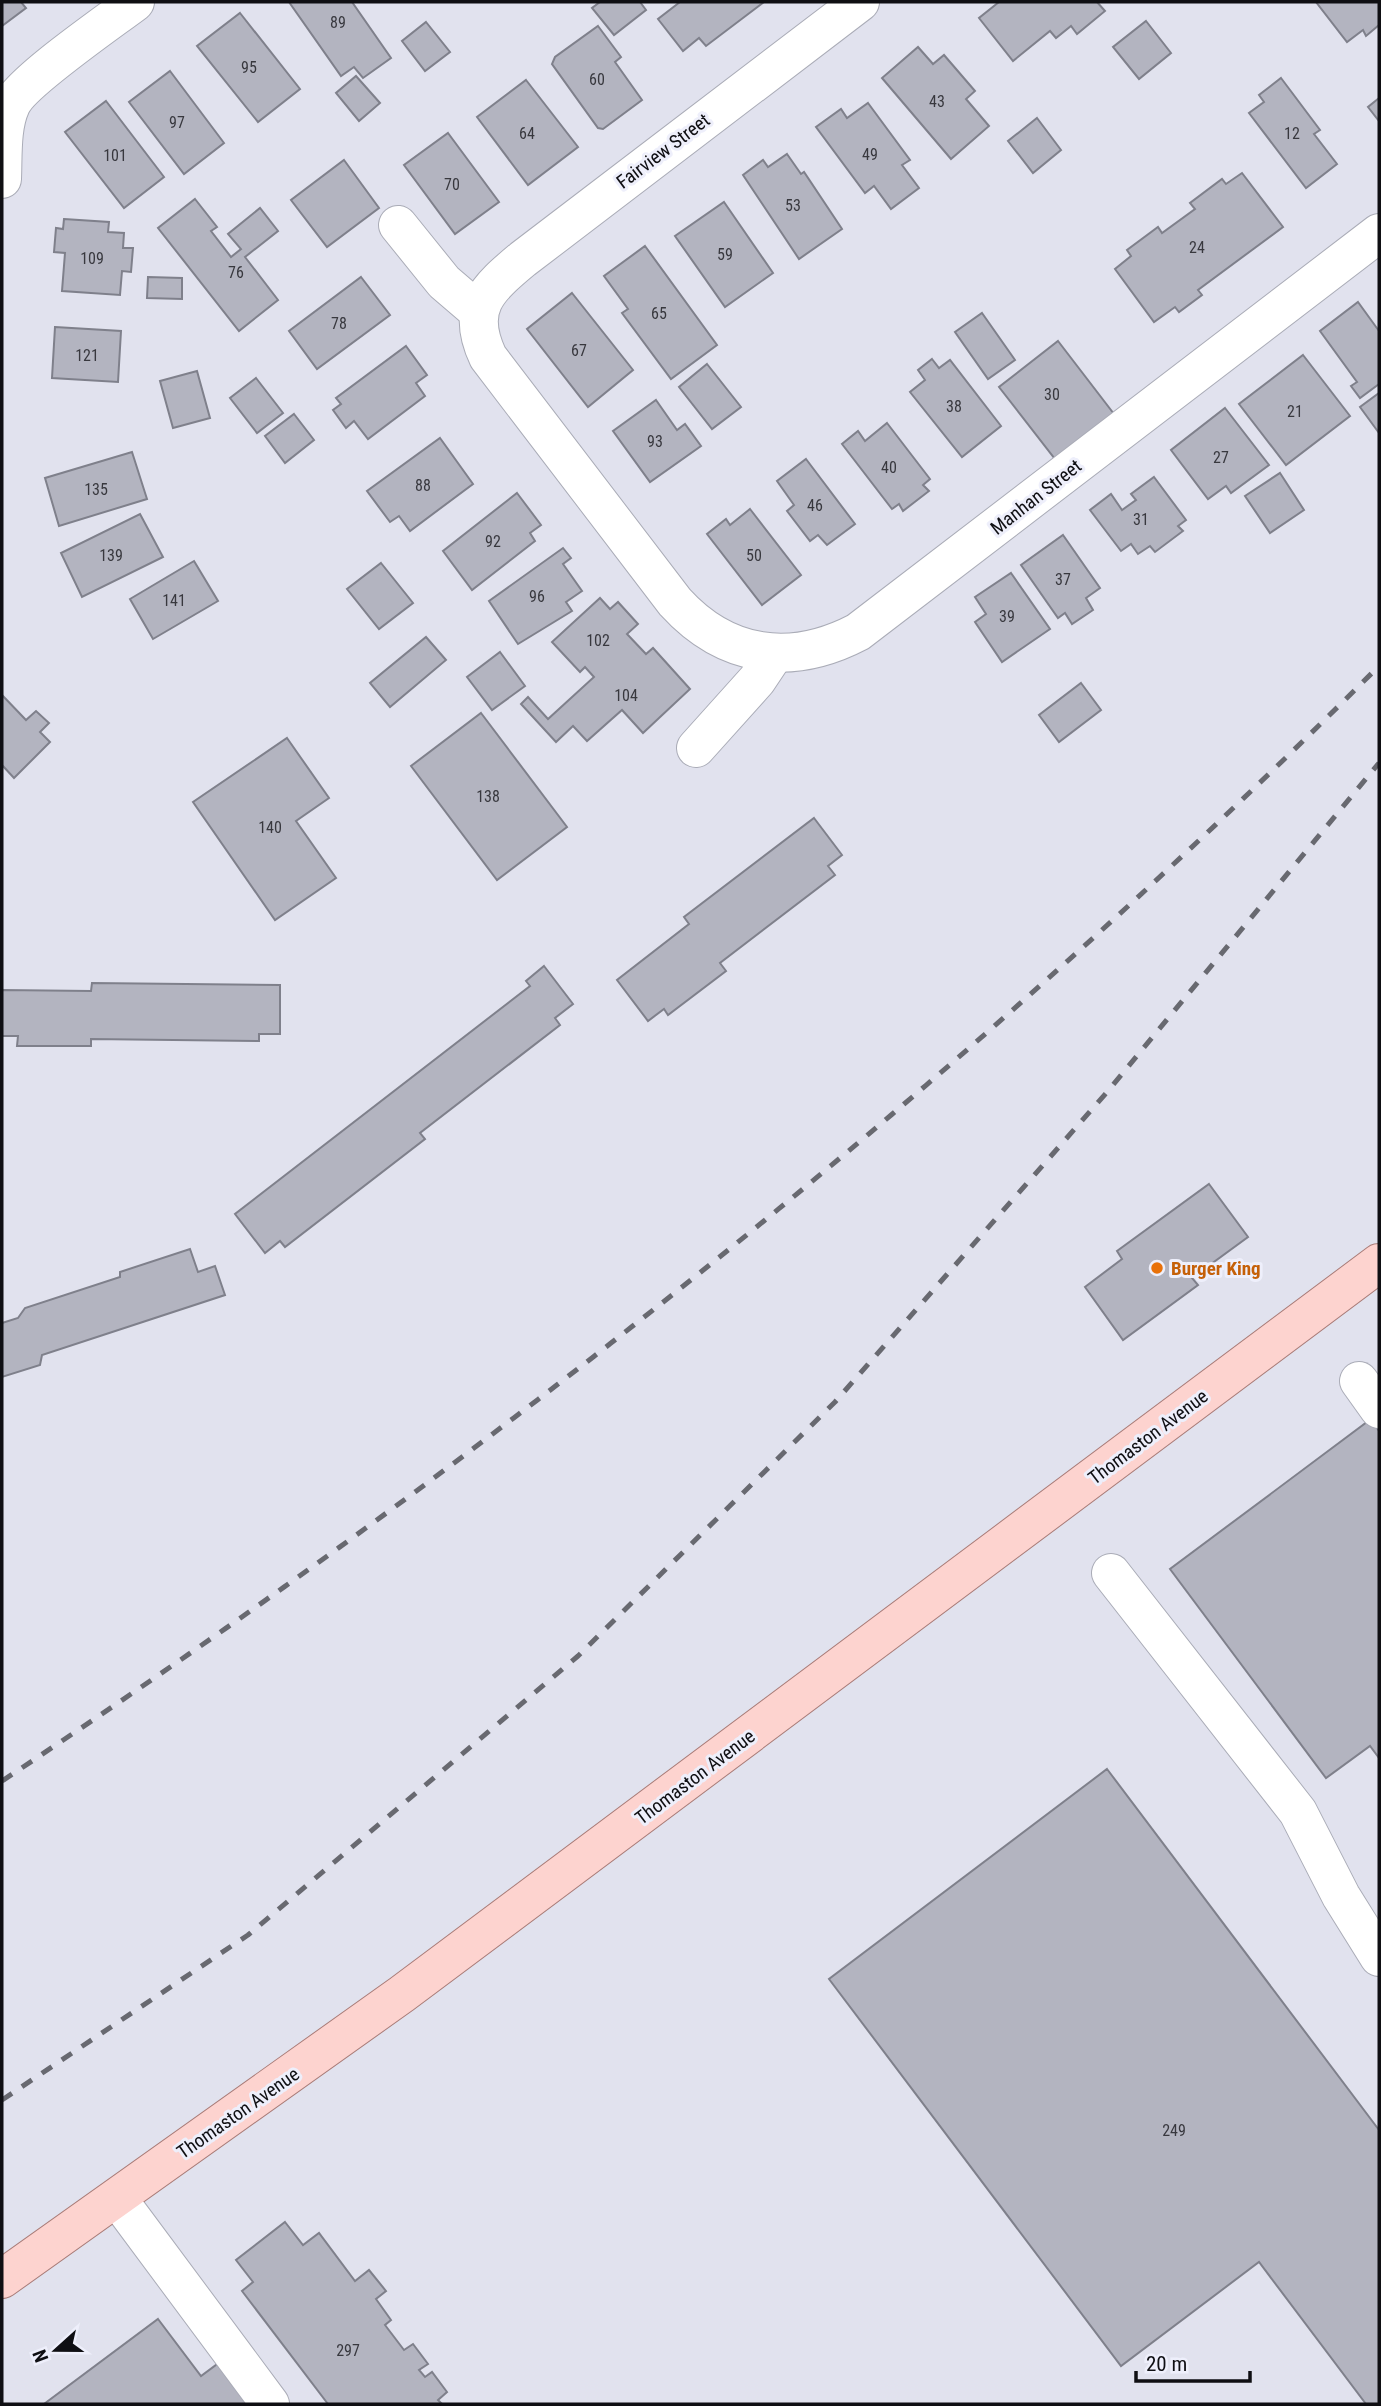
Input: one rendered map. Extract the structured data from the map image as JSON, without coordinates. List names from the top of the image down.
{
  "streets": {
    "main road": ["Thomaston Avenue"],
    "street": ["Fairview Street", "Manhan Street"]
  },
  "places": ["Burger King"],
  "house_numbers": [
    "89",
    "95",
    "60",
    "43",
    "97",
    "64",
    "12",
    "49",
    "101",
    "70",
    "53",
    "24",
    "59",
    "109",
    "76",
    "65",
    "78",
    "67",
    "121",
    "30",
    "38",
    "21",
    "93",
    "27",
    "40",
    "88",
    "135",
    "46",
    "31",
    "92",
    "139",
    "50",
    "37",
    "96",
    "141",
    "39",
    "102",
    "104",
    "138",
    "140",
    "249",
    "297"
  ],
  "scale_bar": "20 m",
  "north": "left"
}
